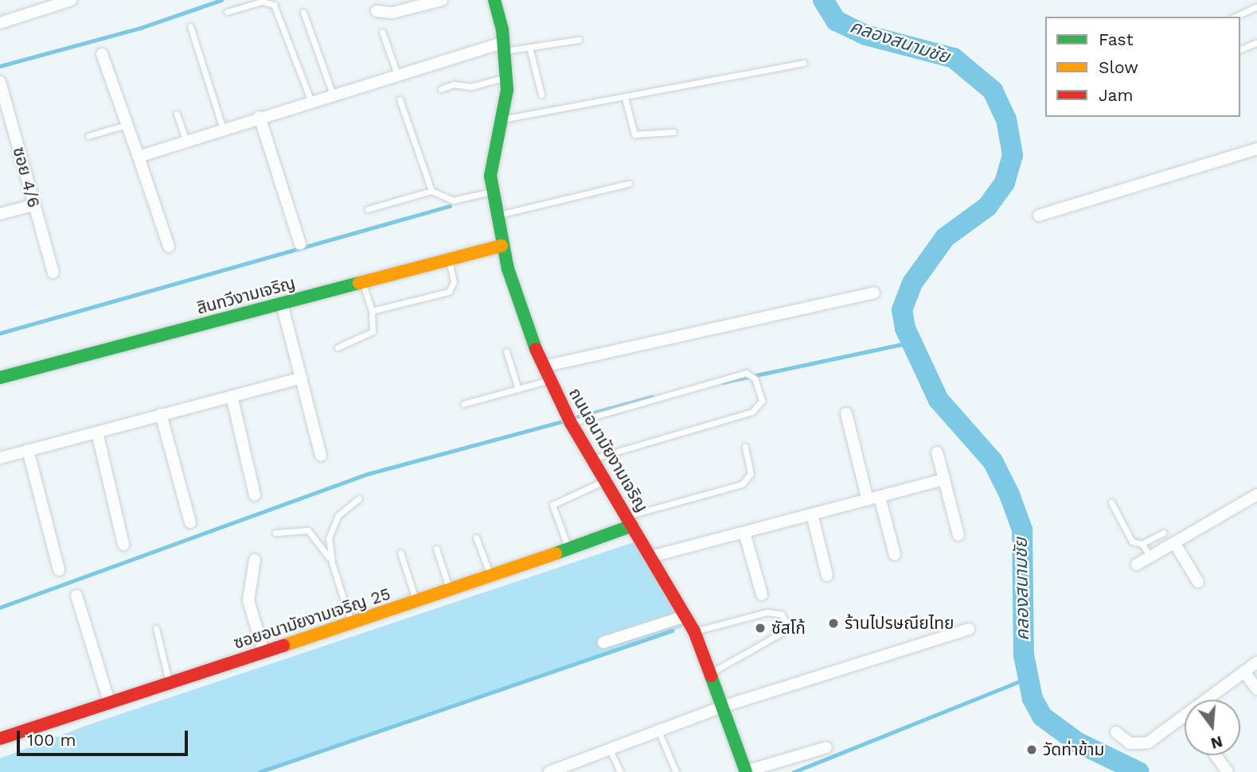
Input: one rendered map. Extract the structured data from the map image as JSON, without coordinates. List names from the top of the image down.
{
  "streets": {
    "street": [
      "ซอย 4/6",
      "สินทวีงามเจริญ",
      "ถนนอนามัยงามเจริญ",
      "ซอยอนามัยงามเจริญ 25"
    ]
  },
  "crossings": [
    ["สินทวีงามเจริญ", "ถนนอนามัยงามเจริญ"],
    ["ถนนอนามัยงามเจริญ", "ซอยอนามัยงามเจริญ 25"]
  ],
  "water": ["คลองสนามชัย"],
  "places": ["ร้านไปรษณียไทย", "ซัสโก้", "วัดท่าข้าม"],
  "legend": ["Fast", "Slow", "Jam"],
  "scale_bar": "100 m",
  "north": "bottom"
}
